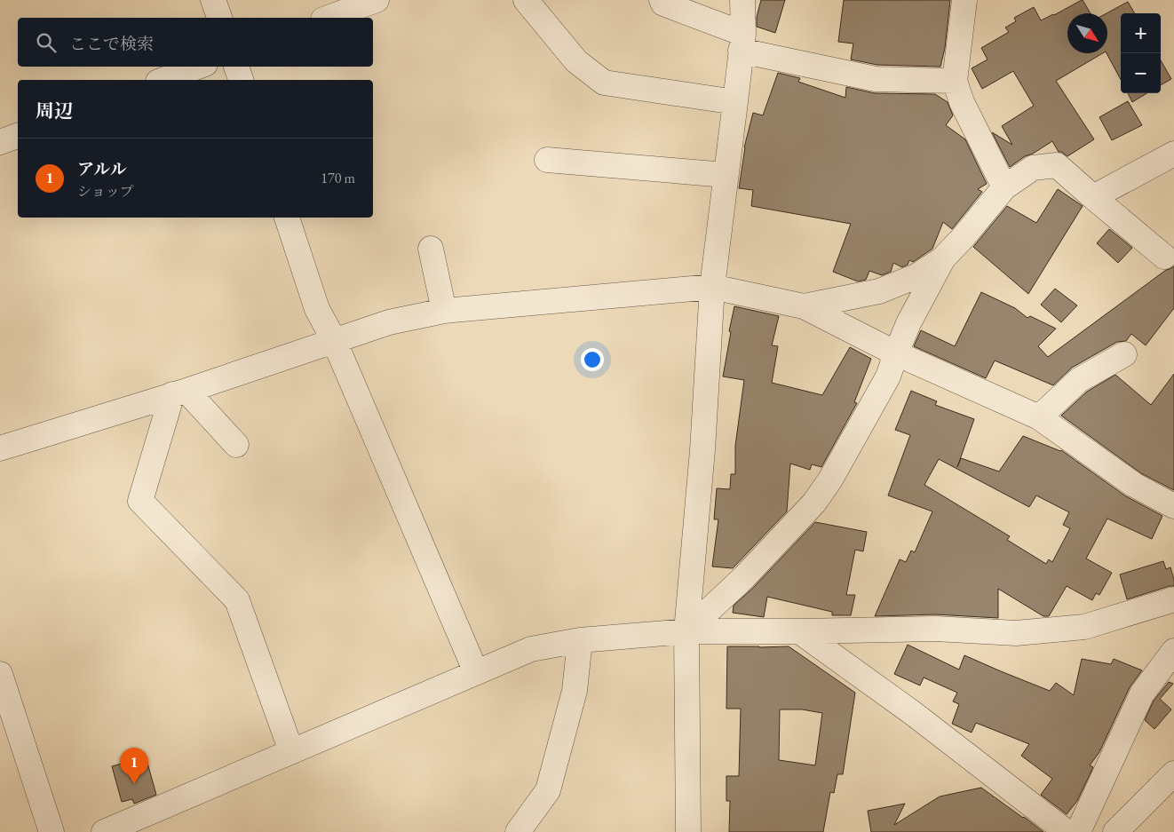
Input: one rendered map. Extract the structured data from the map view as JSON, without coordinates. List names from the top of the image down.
{
  "north": "bottom right",
  "page": {
    "map_buttons": ["+", "−"],
    "search": "ここで検索",
    "heading": "周辺",
    "list": [
      {
        "mark": "1",
        "name": "アルル",
        "note": "ショップ",
        "value": "170 m"
      }
    ],
    "pins": "1"
  }
}
